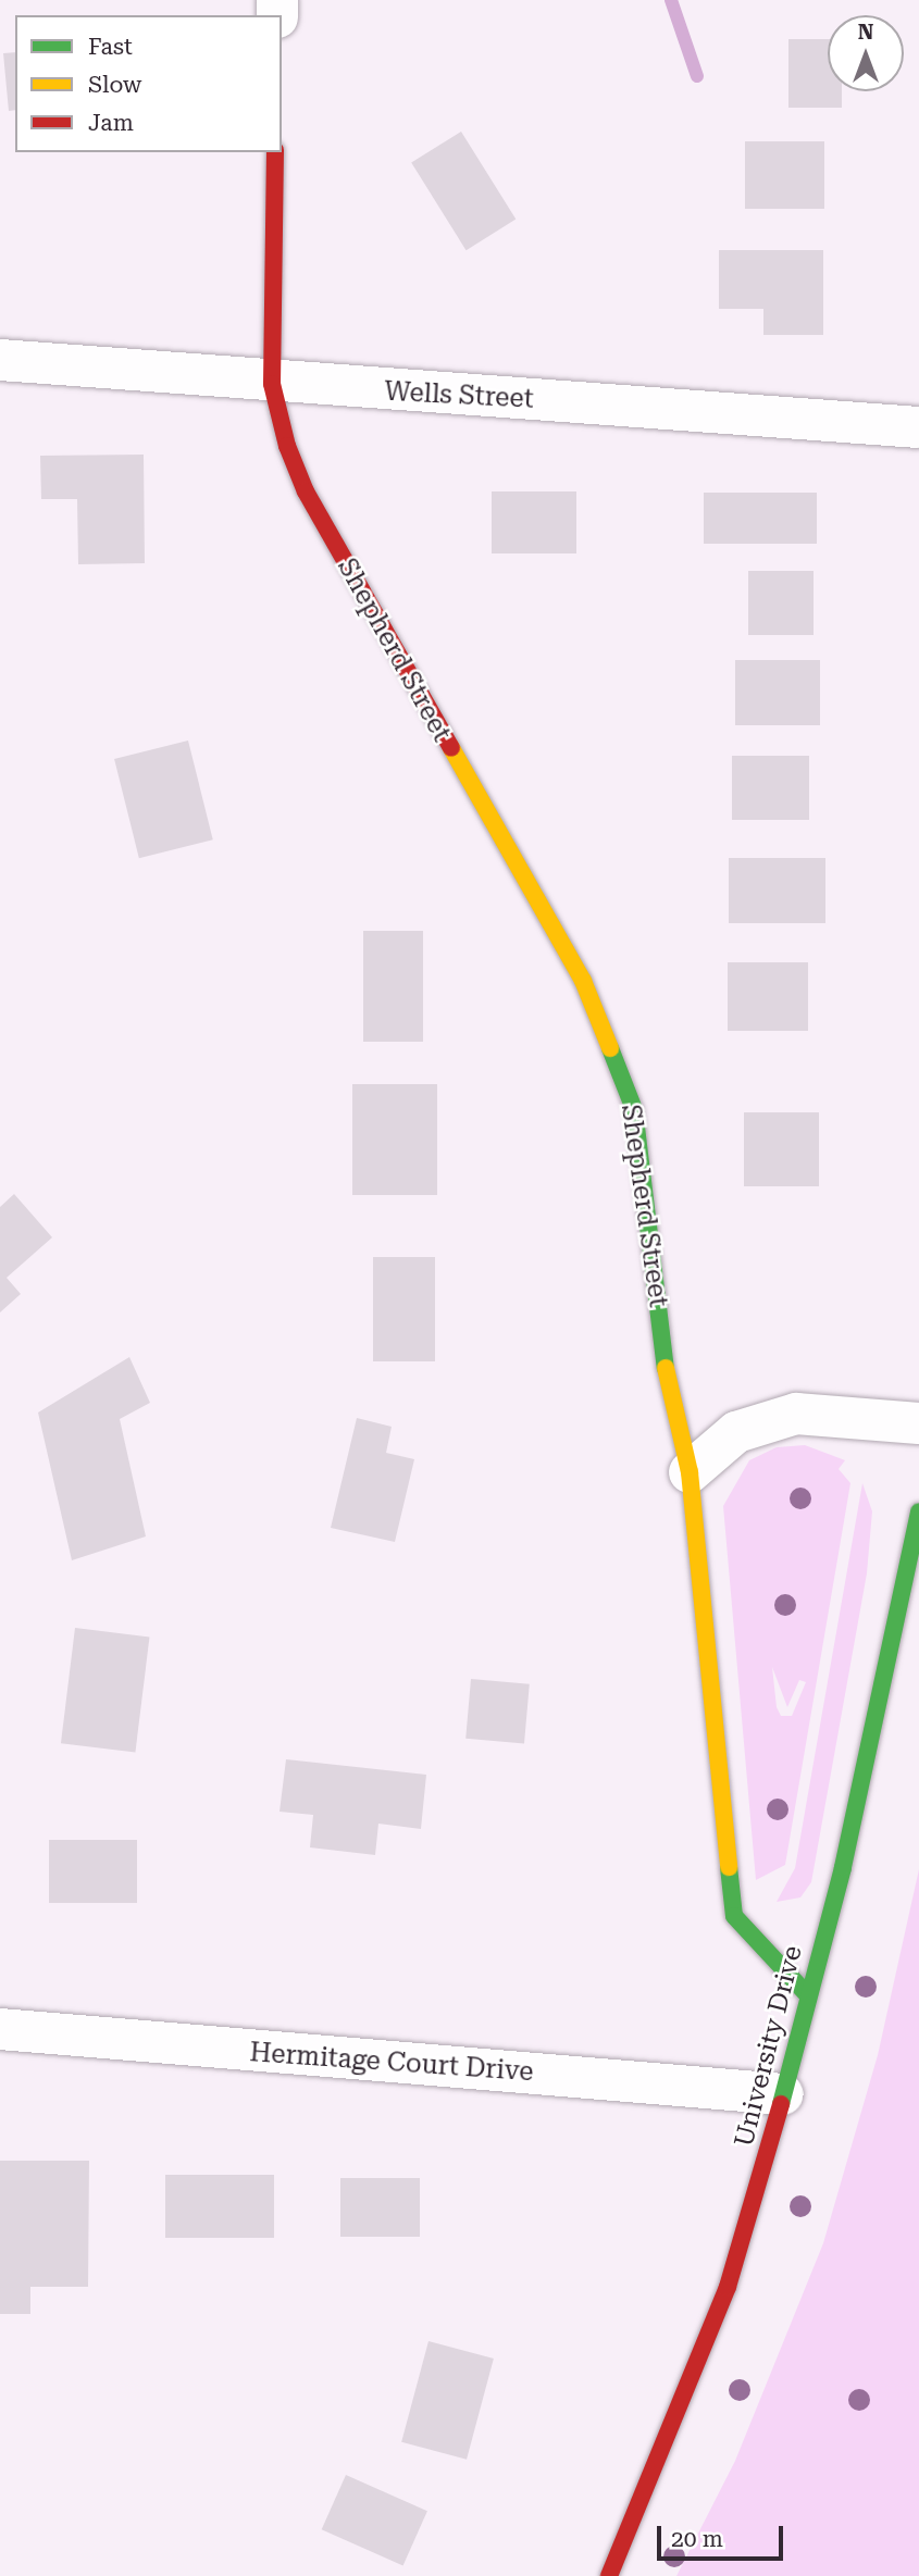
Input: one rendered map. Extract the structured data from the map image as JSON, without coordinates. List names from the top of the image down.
{
  "streets": {
    "street": [
      "Wells Street",
      "Shepherd Street",
      "University Drive",
      "Hermitage Court Drive"
    ]
  },
  "crossings": [
    ["Wells Street", "Shepherd Street"],
    ["Shepherd Street", "University Drive"],
    ["University Drive", "Hermitage Court Drive"]
  ],
  "legend": ["Fast", "Slow", "Jam"],
  "scale_bar": "20 m",
  "north": "top"
}
